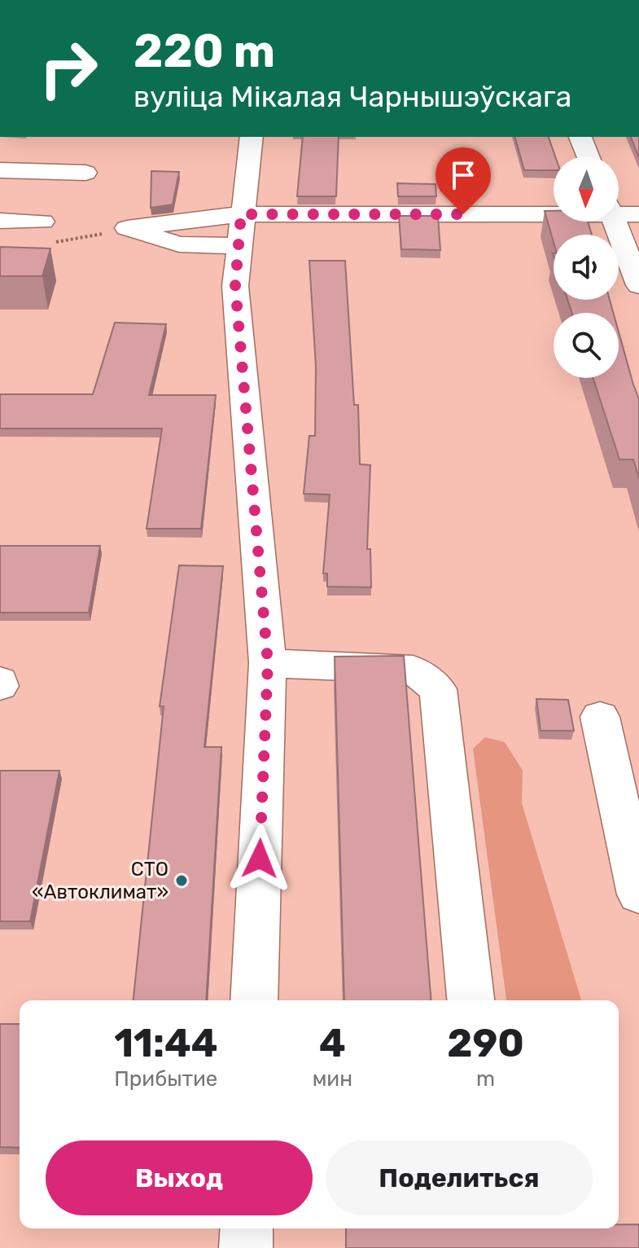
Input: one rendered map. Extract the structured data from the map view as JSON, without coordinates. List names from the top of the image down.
{
  "places": ["СТО «Автоклимат»"],
  "north": "bottom",
  "page": {
    "turn": ["220 m", "вуліца Мікалая Чарнышэўскага"],
    "eta": [
      "11:44",
      "Прибытие",
      "4",
      "мин",
      "290",
      "m"
    ],
    "buttons": ["Выход", "Поделиться"]
  }
}
